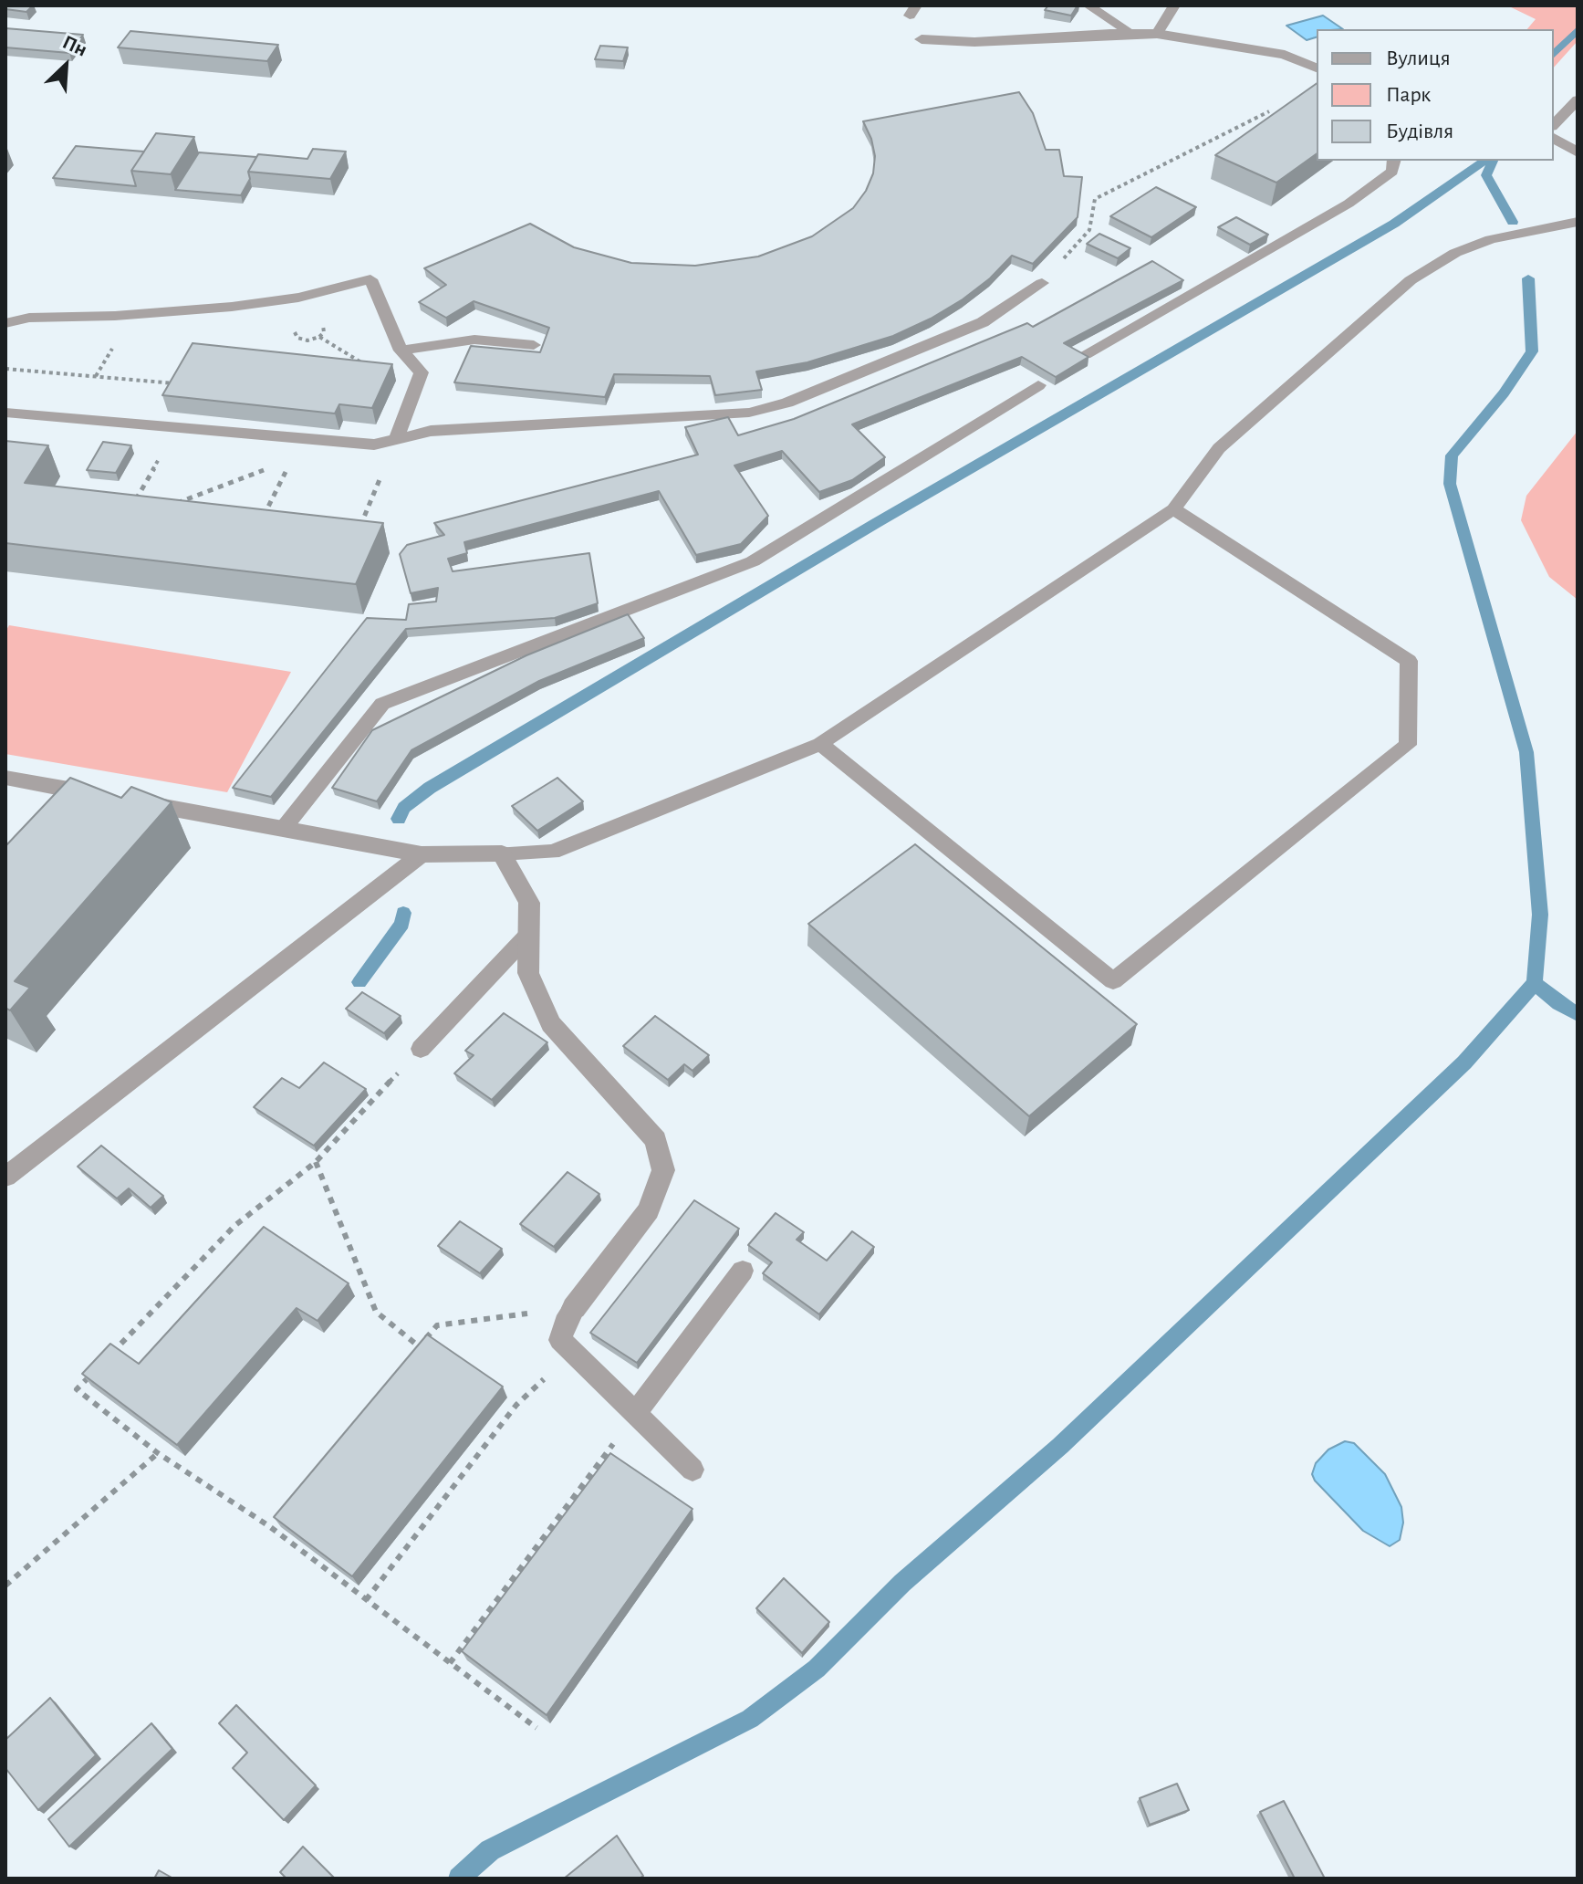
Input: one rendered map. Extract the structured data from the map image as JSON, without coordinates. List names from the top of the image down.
{
  "legend": ["Вулиця", "Парк", "Будівля"],
  "north": "top right"
}
